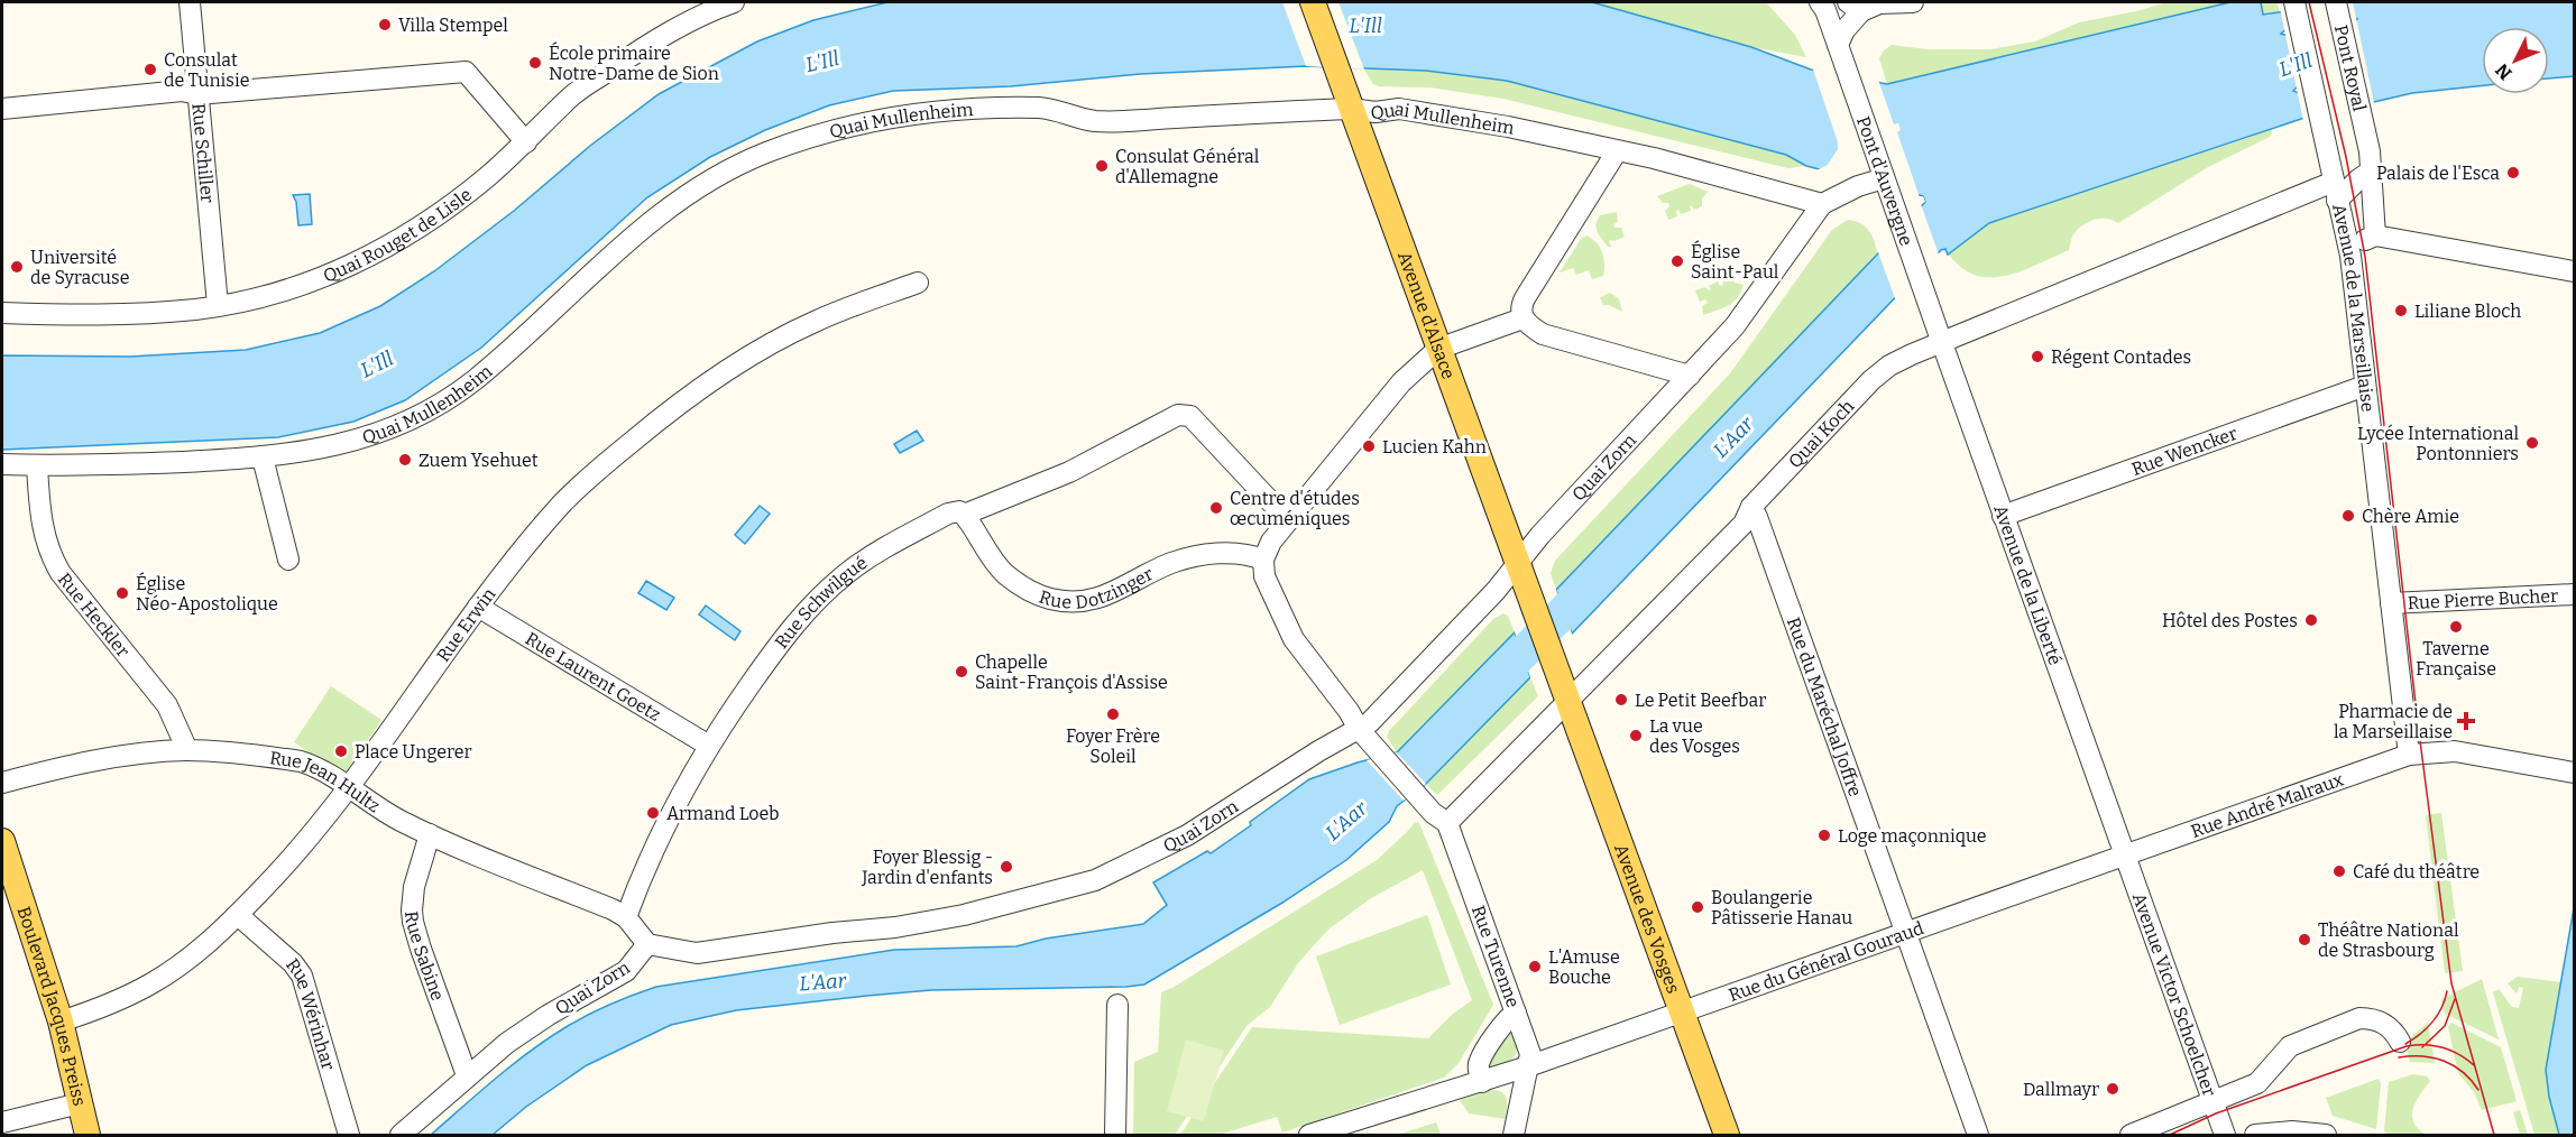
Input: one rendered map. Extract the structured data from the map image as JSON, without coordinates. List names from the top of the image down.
{
  "streets": {
    "main road": ["Avenue d'Alsace", "Avenue des Vosges", "Boulevard Jacques Preiss"],
    "street": [
      "Pont Royal",
      "Quai Mullenheim",
      "Rue Schiller",
      "Pont d'Auvergne",
      "Quai Rouget de Lisle",
      "Avenue de la Marseillaise",
      "Quai Koch",
      "Rue Wencker",
      "Quai Zorn",
      "Rue Dotzinger",
      "Avenue de la Liberté",
      "Rue Pierre Bucher",
      "Rue Schwilgué",
      "Rue Heckler",
      "Rue Erwin",
      "Rue Laurent Goetz",
      "Rue du Maréchal Joffre",
      "Rue Jean Hultz",
      "Rue André Malraux",
      "Rue Sabine",
      "Rue Turenne",
      "Rue du Général Gouraud",
      "Avenue Victor Schoelcher",
      "Rue Wérinhar"
    ]
  },
  "crossings": [
    ["Pont Royal", "Avenue de la Marseillaise"],
    ["Quai Mullenheim", "Avenue d'Alsace"],
    ["Quai Mullenheim", "Quai Zorn"],
    ["Quai Mullenheim", "Rue Heckler"],
    ["Rue Schiller", "Quai Rouget de Lisle"],
    ["Pont d'Auvergne", "Avenue de la Liberté"],
    ["Avenue de la Marseillaise", "Quai Koch"],
    ["Avenue de la Marseillaise", "Rue Wencker"],
    ["Avenue de la Marseillaise", "Rue Pierre Bucher"],
    ["Avenue de la Marseillaise", "Rue André Malraux"],
    ["Avenue d'Alsace", "Quai Zorn"],
    ["Avenue d'Alsace", "Avenue des Vosges"],
    ["Quai Koch", "Avenue de la Liberté"],
    ["Quai Koch", "Rue du Maréchal Joffre"],
    ["Quai Koch", "Avenue des Vosges"],
    ["Quai Koch", "Rue Turenne"],
    ["Rue Wencker", "Avenue de la Liberté"],
    ["Quai Zorn", "Rue Sabine"],
    ["Quai Zorn", "Rue Turenne"],
    ["Rue Dotzinger", "Rue Schwilgué"],
    ["Rue Dotzinger", "Rue Turenne"],
    ["Avenue de la Liberté", "Rue André Malraux"],
    ["Avenue de la Liberté", "Rue du Général Gouraud"],
    ["Avenue de la Liberté", "Avenue Victor Schoelcher"],
    ["Rue Schwilgué", "Rue Laurent Goetz"],
    ["Rue Schwilgué", "Rue Jean Hultz"],
    ["Rue Heckler", "Rue Jean Hultz"],
    ["Rue Erwin", "Rue Laurent Goetz"],
    ["Rue Erwin", "Rue Jean Hultz"],
    ["Rue Erwin", "Boulevard Jacques Preiss"],
    ["Rue Erwin", "Rue Wérinhar"],
    ["Rue du Maréchal Joffre", "Rue du Général Gouraud"],
    ["Rue Jean Hultz", "Rue Sabine"],
    ["Rue André Malraux", "Rue du Général Gouraud"],
    ["Rue André Malraux", "Avenue Victor Schoelcher"],
    ["Avenue des Vosges", "Rue du Général Gouraud"],
    ["Rue Turenne", "Rue du Général Gouraud"],
    ["Rue du Général Gouraud", "Avenue Victor Schoelcher"]
  ],
  "water": ["L'Ill", "L'Aar"],
  "places": {
    "other": [
      "Villa Stempel",
      "École primaire Notre-Dame de Sion",
      "Consulat de Tunisie",
      "Consulat Général d'Allemagne",
      "Palais de l'Esca",
      "Église Saint-Paul",
      "Université de Syracuse",
      "Liliane Bloch",
      "Régent Contades",
      "Lycée International Pontonniers",
      "Lucien Kahn",
      "Zuem Ysehuet",
      "Centre d'études œcuméniques",
      "Chère Amie",
      "Église Néo-Apostolique",
      "Hôtel des Postes",
      "Taverne Française",
      "Chapelle Saint-François d'Assise",
      "Le Petit Beefbar",
      "Foyer Frère Soleil",
      "La vue des Vosges",
      "Place Ungerer",
      "Armand Loeb",
      "Loge maçonnique",
      "Foyer Blessig - Jardin d'enfants",
      "Café du théâtre",
      "Boulangerie Pâtisserie Hanau",
      "Théâtre National de Strasbourg",
      "L'Amuse Bouche",
      "Dallmayr"
    ],
    "health": ["Pharmacie de la Marseillaise"]
  },
  "north": "bottom left"
}
